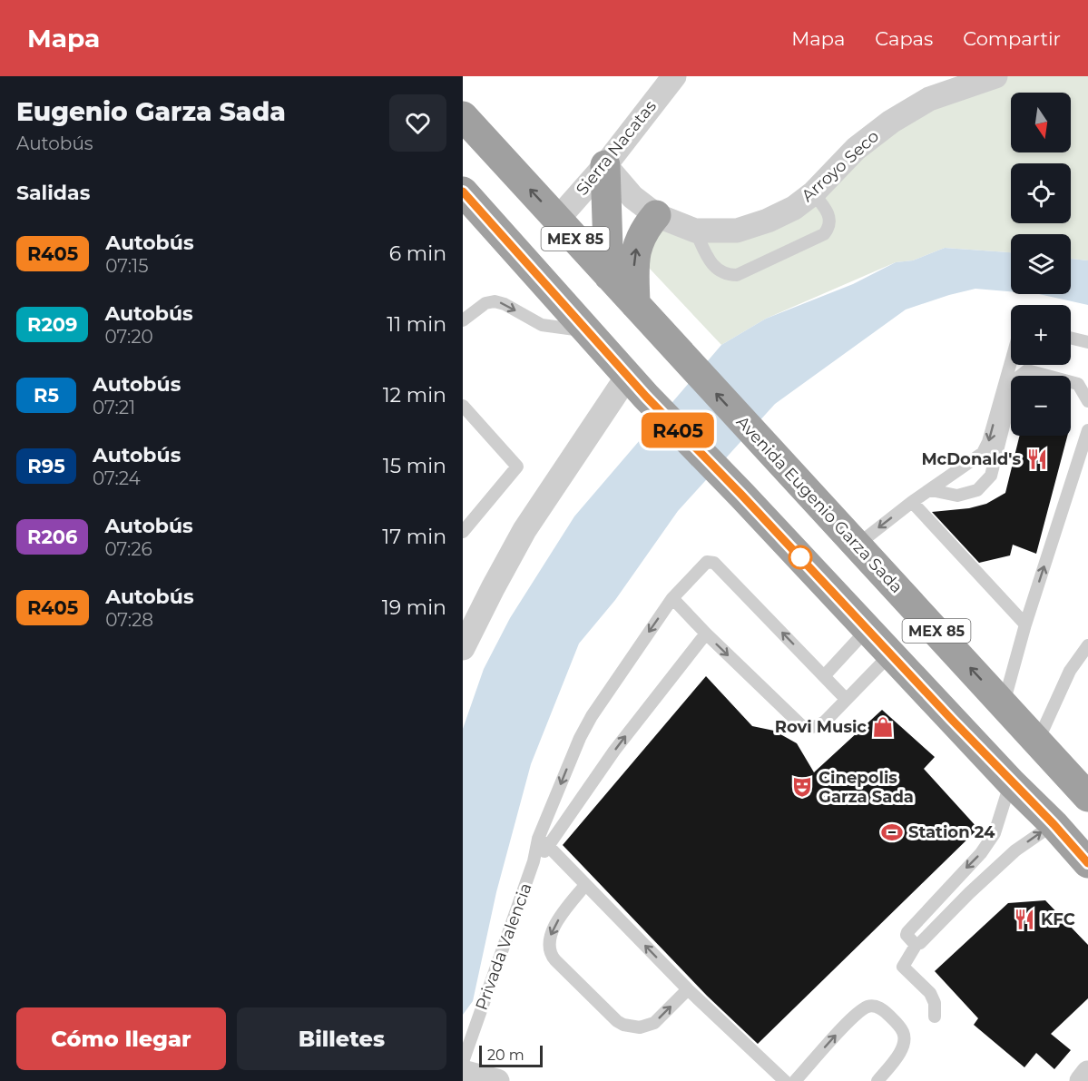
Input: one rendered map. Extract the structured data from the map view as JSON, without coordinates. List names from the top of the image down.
{
  "streets": {
    "highway": ["MEX 85", "Avenida Eugenio Garza Sada"],
    "street": ["Sierra Nacatas", "Arroyo Seco"],
    "lane": ["Privada Valencia"]
  },
  "crossings": [
    ["Sierra Nacatas", "Arroyo Seco"],
    ["Sierra Nacatas", "Avenida Eugenio Garza Sada"]
  ],
  "places": {
    "restaurant": ["McDonald's", "KFC"],
    "shop": ["Rovi Music"],
    "theatre": ["Cinepolis Garza Sada"],
    "sports": ["Station 24"]
  },
  "lines": ["bus line R405"],
  "scale_bar": "20 m",
  "north": "bottom",
  "page": {
    "header": "Mapa",
    "nav": ["Mapa", "Capas", "Compartir"],
    "heading": [
      ["Eugenio Garza Sada", "Autobús"],
      "Salidas"
    ],
    "on_map": "R405",
    "map_buttons": ["+", "−"],
    "list": [
      {
        "mark": "R405",
        "name": "Autobús",
        "note": "07:15",
        "value": "6 min"
      },
      {
        "mark": "R209",
        "name": "Autobús",
        "note": "07:20",
        "value": "11 min"
      },
      {
        "mark": "R5",
        "name": "Autobús",
        "note": "07:21",
        "value": "12 min"
      },
      {
        "mark": "R95",
        "name": "Autobús",
        "note": "07:24",
        "value": "15 min"
      },
      {
        "mark": "R206",
        "name": "Autobús",
        "note": "07:26",
        "value": "17 min"
      },
      {
        "mark": "R405",
        "name": "Autobús",
        "note": "07:28",
        "value": "19 min"
      }
    ],
    "buttons": ["Cómo llegar", "Billetes"],
    "scale": "20 m"
  }
}
